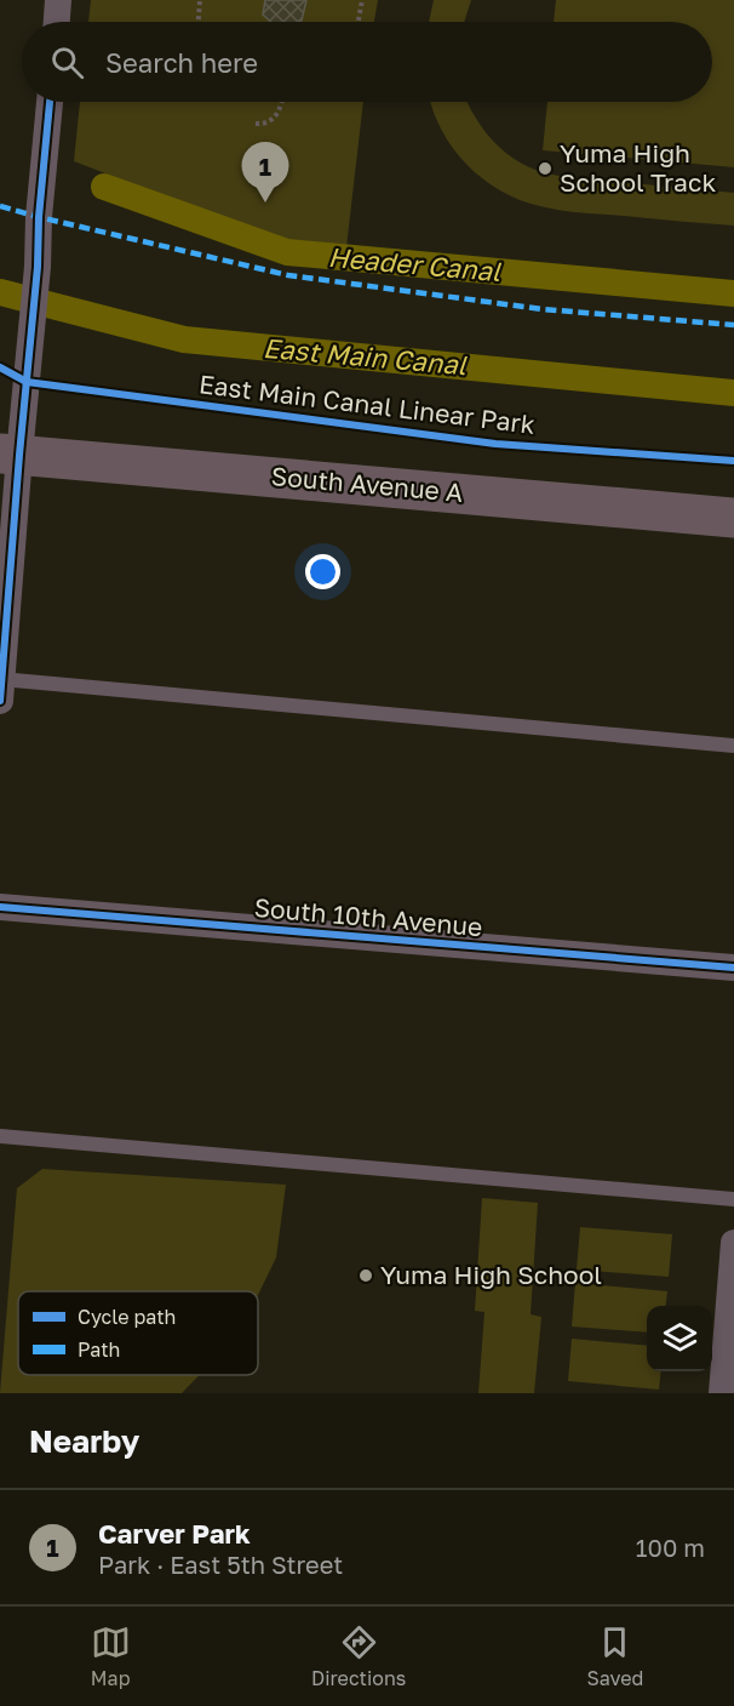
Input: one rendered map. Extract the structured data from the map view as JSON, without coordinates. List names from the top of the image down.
{
  "streets": {
    "main road": ["South Avenue A"],
    "street": ["South 10th Avenue"],
    "cycle path": ["East Main Canal Linear Park"]
  },
  "water": ["Header Canal", "East Main Canal"],
  "places": ["Yuma High School Track", "Yuma High School"],
  "legend": ["Cycle path", "Path"],
  "page": {
    "search": "Search here",
    "pins": "1",
    "heading": "Nearby",
    "list": [
      {
        "mark": "1",
        "name": "Carver Park",
        "note": "Park · East 5th Street",
        "value": "100 m"
      }
    ],
    "nav": ["Map", "Directions", "Saved"]
  }
}
